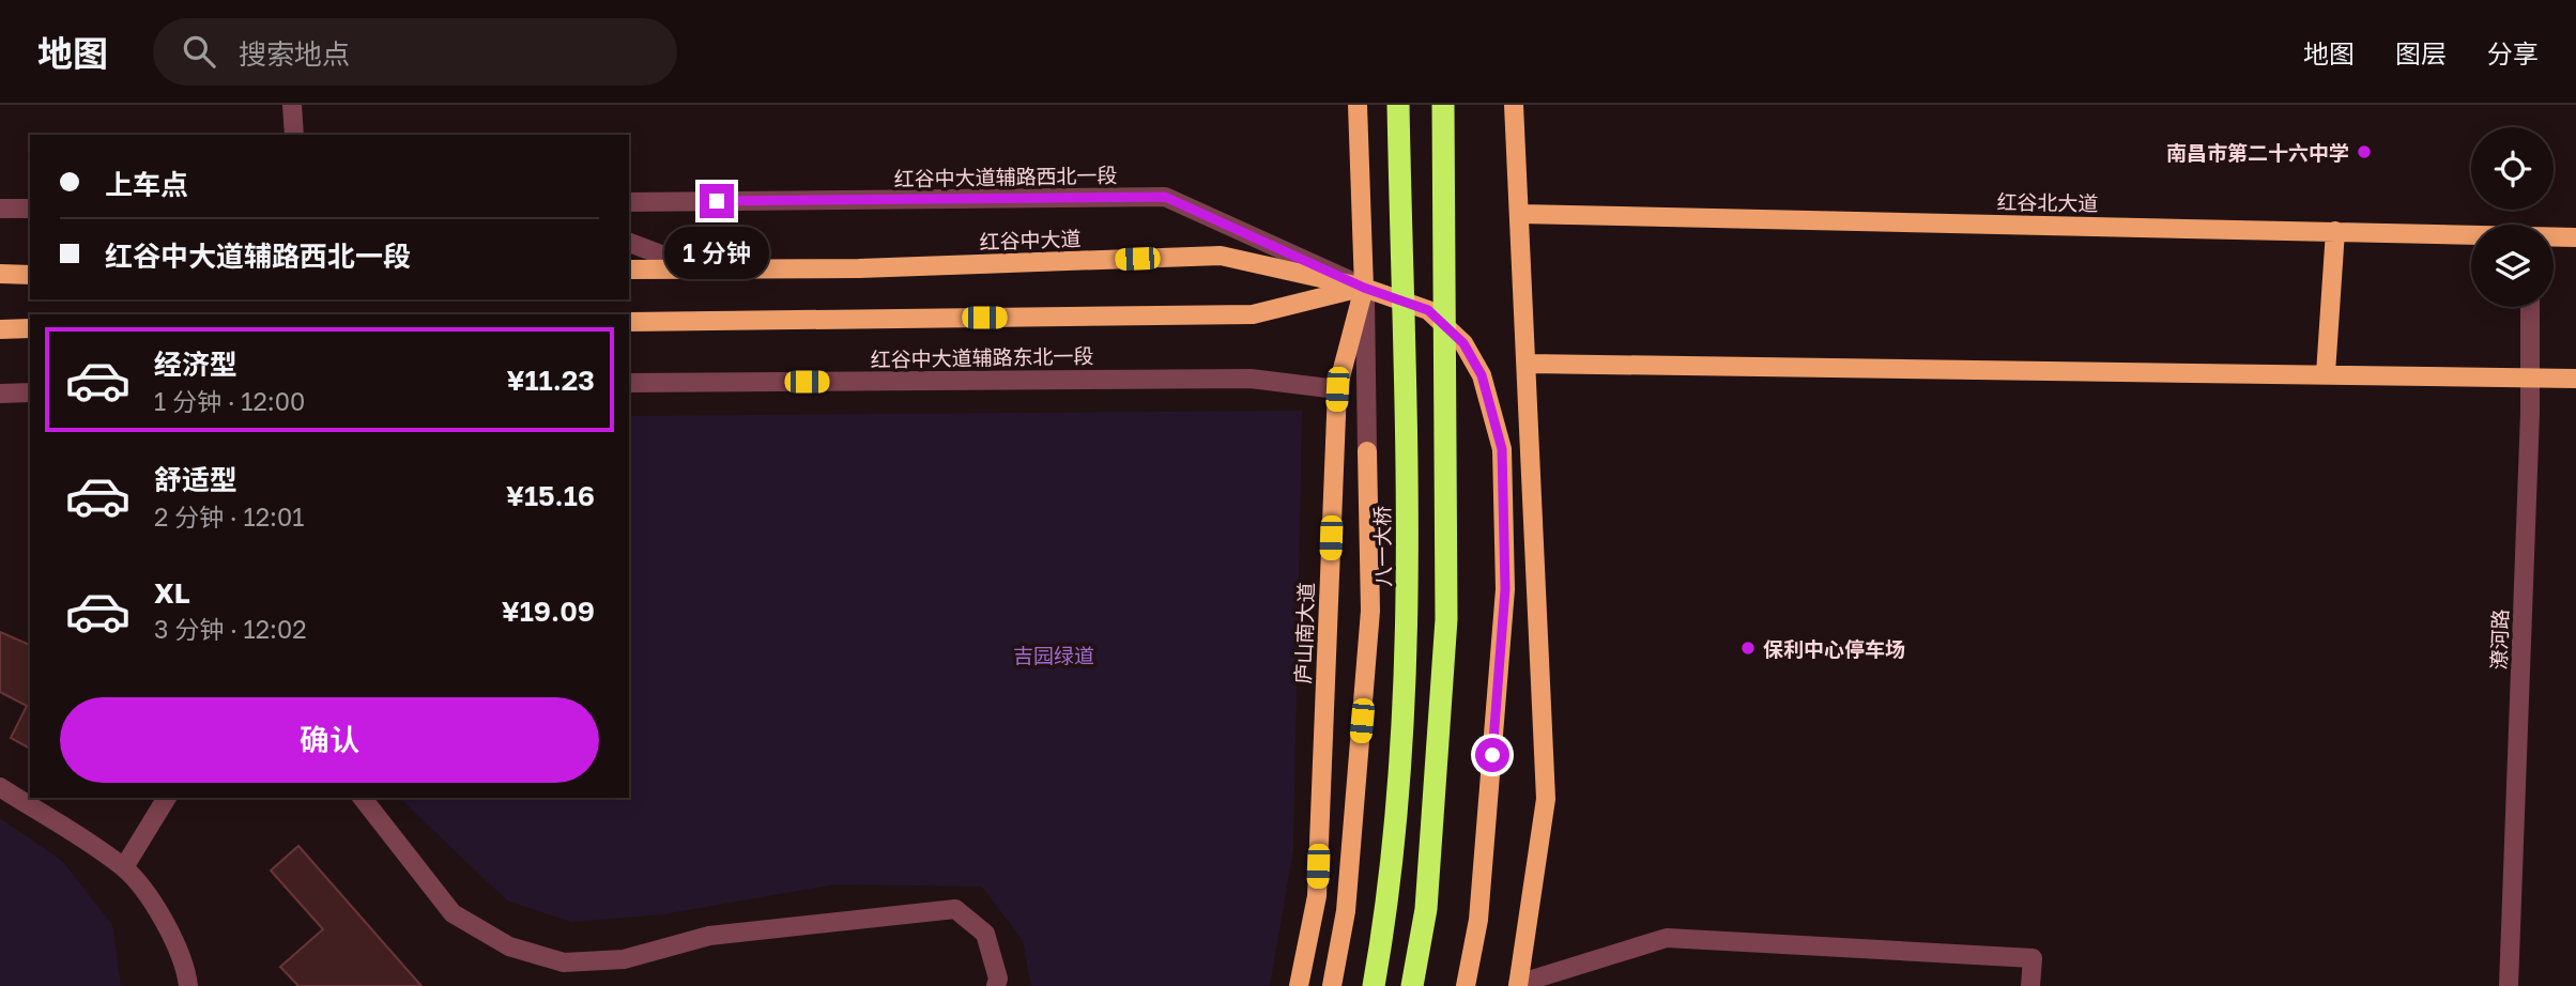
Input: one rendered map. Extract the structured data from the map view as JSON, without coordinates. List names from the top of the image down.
{
  "streets": {
    "highway": ["八一大桥"],
    "main road": ["红谷北大道", "红谷中大道", "庐山南大道"],
    "street": ["红谷中大道辅路西北一段", "红谷中大道辅路东北一段", "潦河路"]
  },
  "crossings": [
    ["红谷中大道辅路西北一段", "红谷中大道"],
    ["红谷中大道辅路西北一段", "庐山南大道"],
    ["红谷中大道", "庐山南大道"],
    ["红谷中大道辅路东北一段", "庐山南大道"]
  ],
  "parks": ["吉园绿道"],
  "places": ["南昌市第二十六中学", "保利中心停车场"],
  "page": {
    "header": "地图",
    "search": "搜索地点",
    "nav": ["地图", "图层", "分享"],
    "banner": ["上车点", "红谷中大道辅路西北一段"],
    "bubble": "1 分钟",
    "list": [
      {
        "name": "经济型",
        "note": "1 分钟 · 12:00",
        "value": "¥11.23"
      },
      {
        "name": "舒适型",
        "note": "2 分钟 · 12:01",
        "value": "¥15.16"
      },
      {
        "name": "XL",
        "note": "3 分钟 · 12:02",
        "value": "¥19.09"
      }
    ],
    "buttons": "确认"
  }
}
